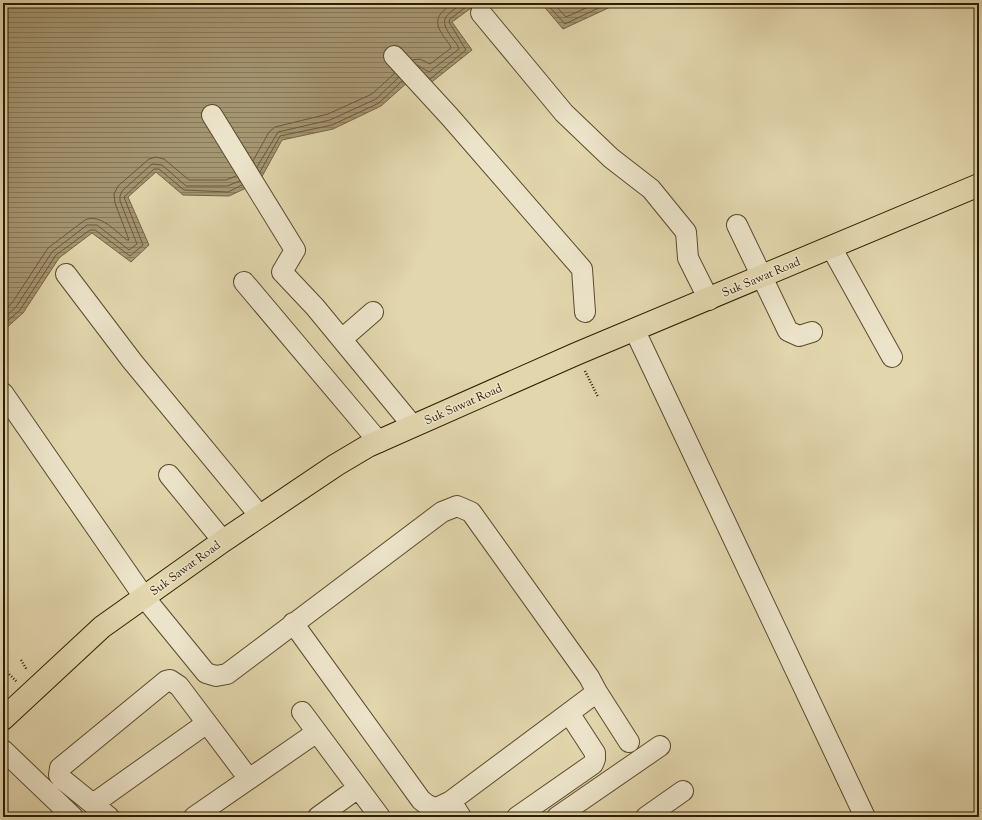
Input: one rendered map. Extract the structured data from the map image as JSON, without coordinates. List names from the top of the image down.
{
  "streets": {
    "main road": ["Suk Sawat Road"]
  }
}
